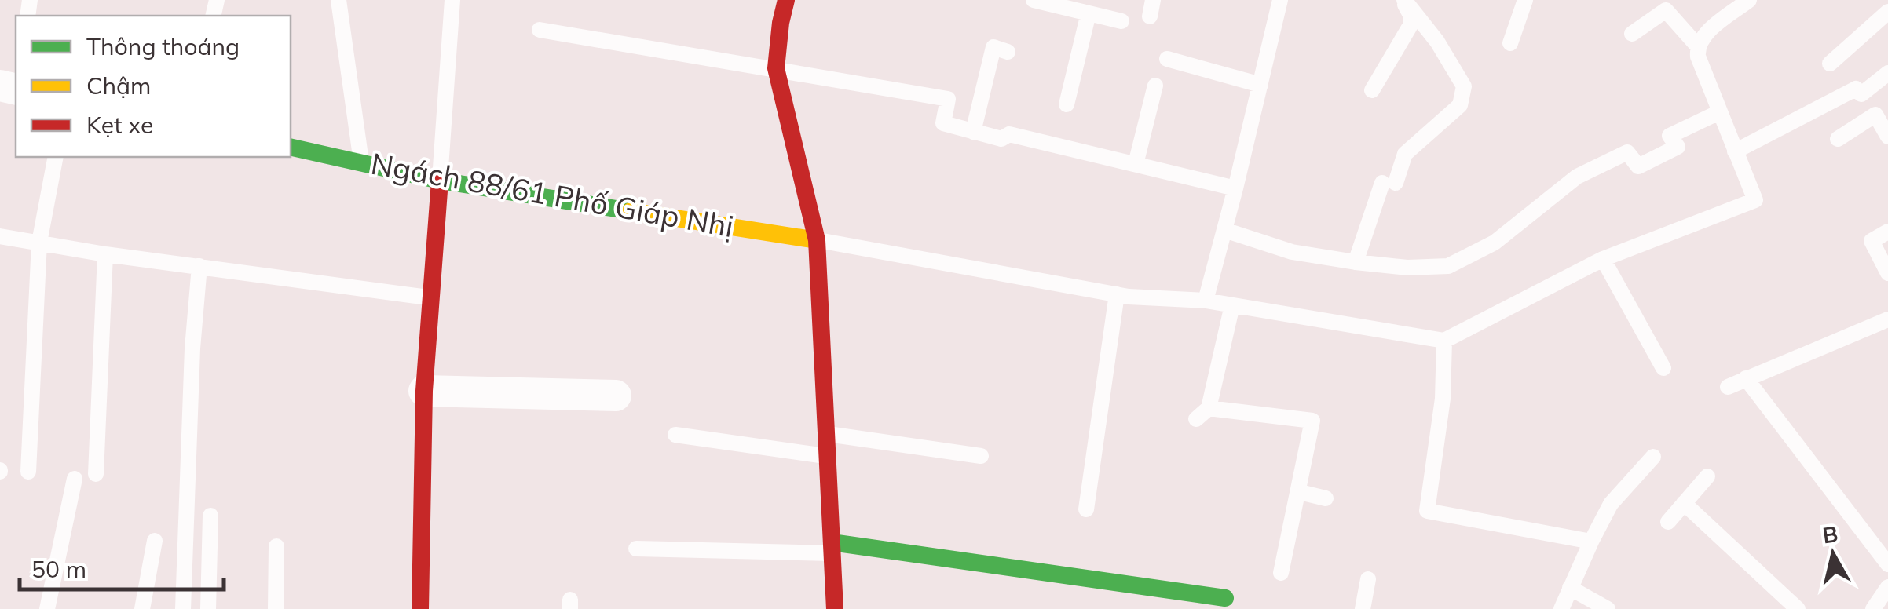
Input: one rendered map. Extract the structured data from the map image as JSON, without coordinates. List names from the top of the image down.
{
  "streets": {
    "street": ["Ngách 88/61 Phố Giáp Nhị"]
  },
  "legend": ["Thông thoáng", "Chậm", "Kẹt xe"],
  "scale_bar": "50 m",
  "north": "top"
}
